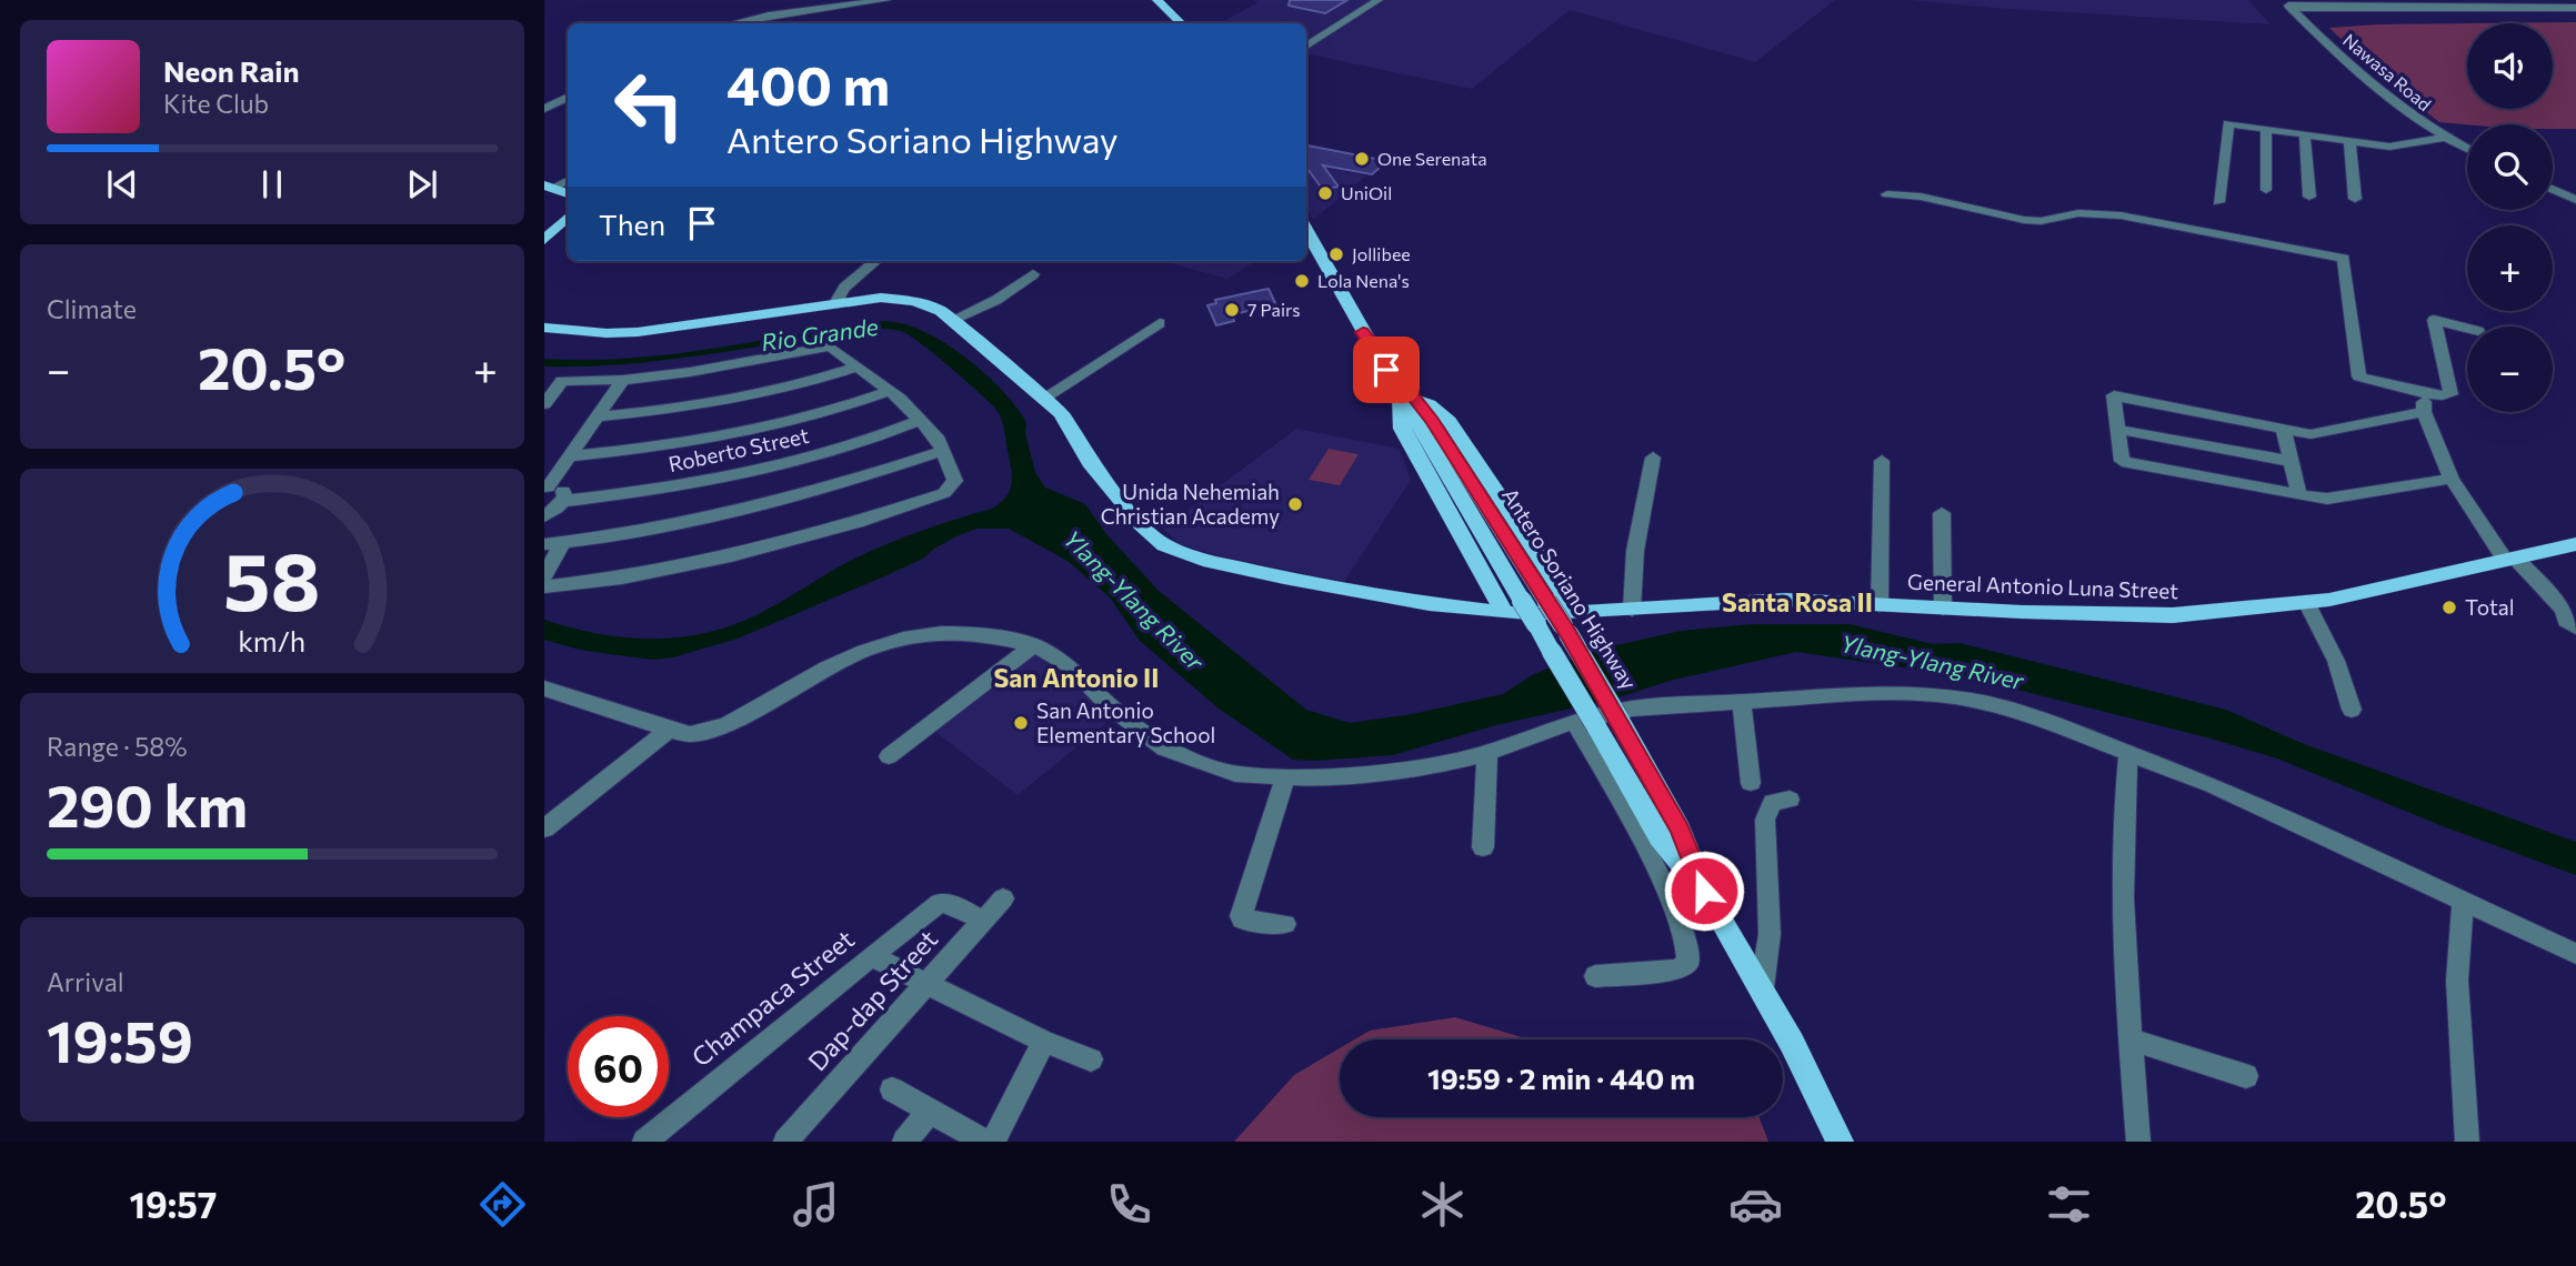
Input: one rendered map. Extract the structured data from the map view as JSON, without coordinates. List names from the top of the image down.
{
  "streets": {
    "main road": ["General Antonio Luna Street", "Antero Soriano Highway"],
    "street": [
      "Nawasa Road",
      "Roberto Street",
      "Champaca Street",
      "Dap-dap Street"
    ]
  },
  "crossings": [
    ["General Antonio Luna Street", "Antero Soriano Highway"],
    ["Champaca Street", "Dap-dap Street"]
  ],
  "districts": ["Santa Rosa II", "San Antonio II"],
  "water": ["Rio Grande", "Ylang-Ylang River"],
  "places": [
    "One Serenata",
    "UniOil",
    "Jollibee",
    "Lola Nena's",
    "7 Pairs",
    "Unida Nehemiah Christian Academy",
    "Total",
    "San Antonio Elementary School"
  ],
  "page": {
    "map_buttons": ["+", "−"],
    "turn": ["400 m", "Antero Soriano Highway"],
    "song": ["Neon Rain", "Kite Club"],
    "then": "Then",
    "tile": [
      "Climate",
      ["Range · 58%", "290 km"],
      ["Arrival", "19:59"]
    ],
    "heat": ["−", "20.5°", "+"],
    "limit": "60",
    "trip": "19:59 · 2 min · 440 m",
    "tabs": ["19:57", "20.5°"],
    "gauge": ["58", "km/h"]
  }
}
